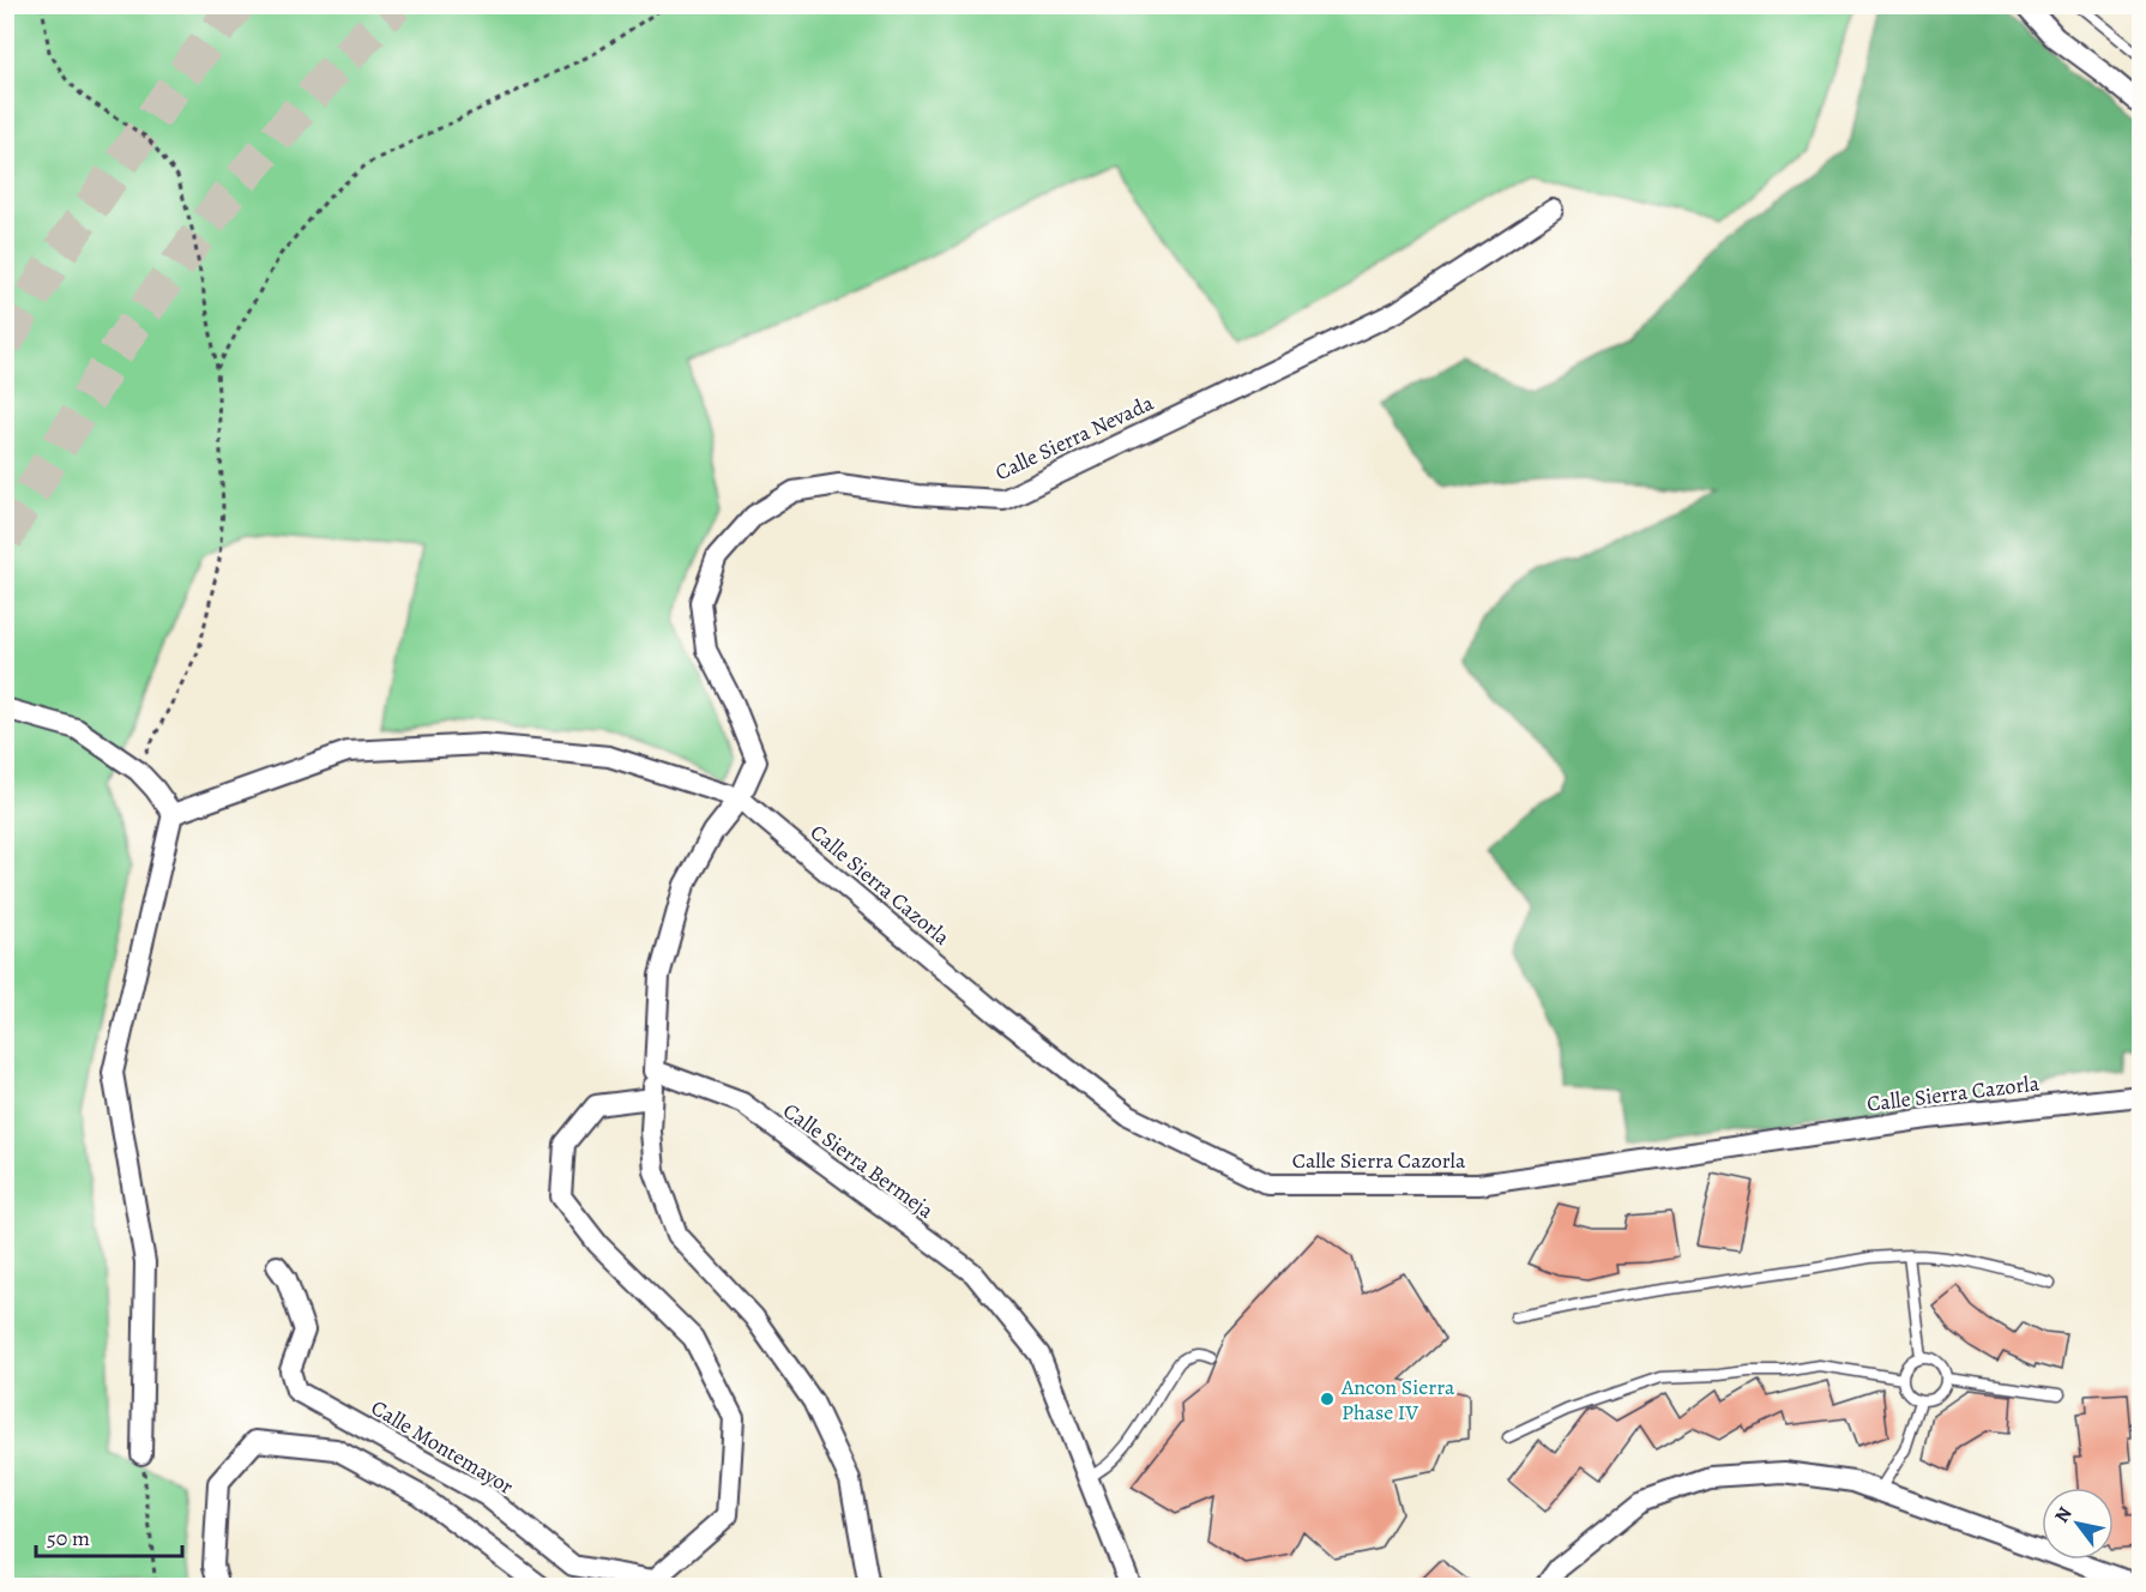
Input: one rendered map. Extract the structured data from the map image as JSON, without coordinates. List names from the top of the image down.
{
  "streets": {
    "street": [
      "Calle Sierra Nevada",
      "Calle Sierra Cazorla",
      "Calle Sierra Bermeja",
      "Calle Montemayor"
    ]
  },
  "crossings": [
    ["Calle Sierra Nevada", "Calle Sierra Cazorla"]
  ],
  "places": ["Ancon Sierra Phase IV"],
  "scale_bar": "50 m",
  "north": "top left"
}
